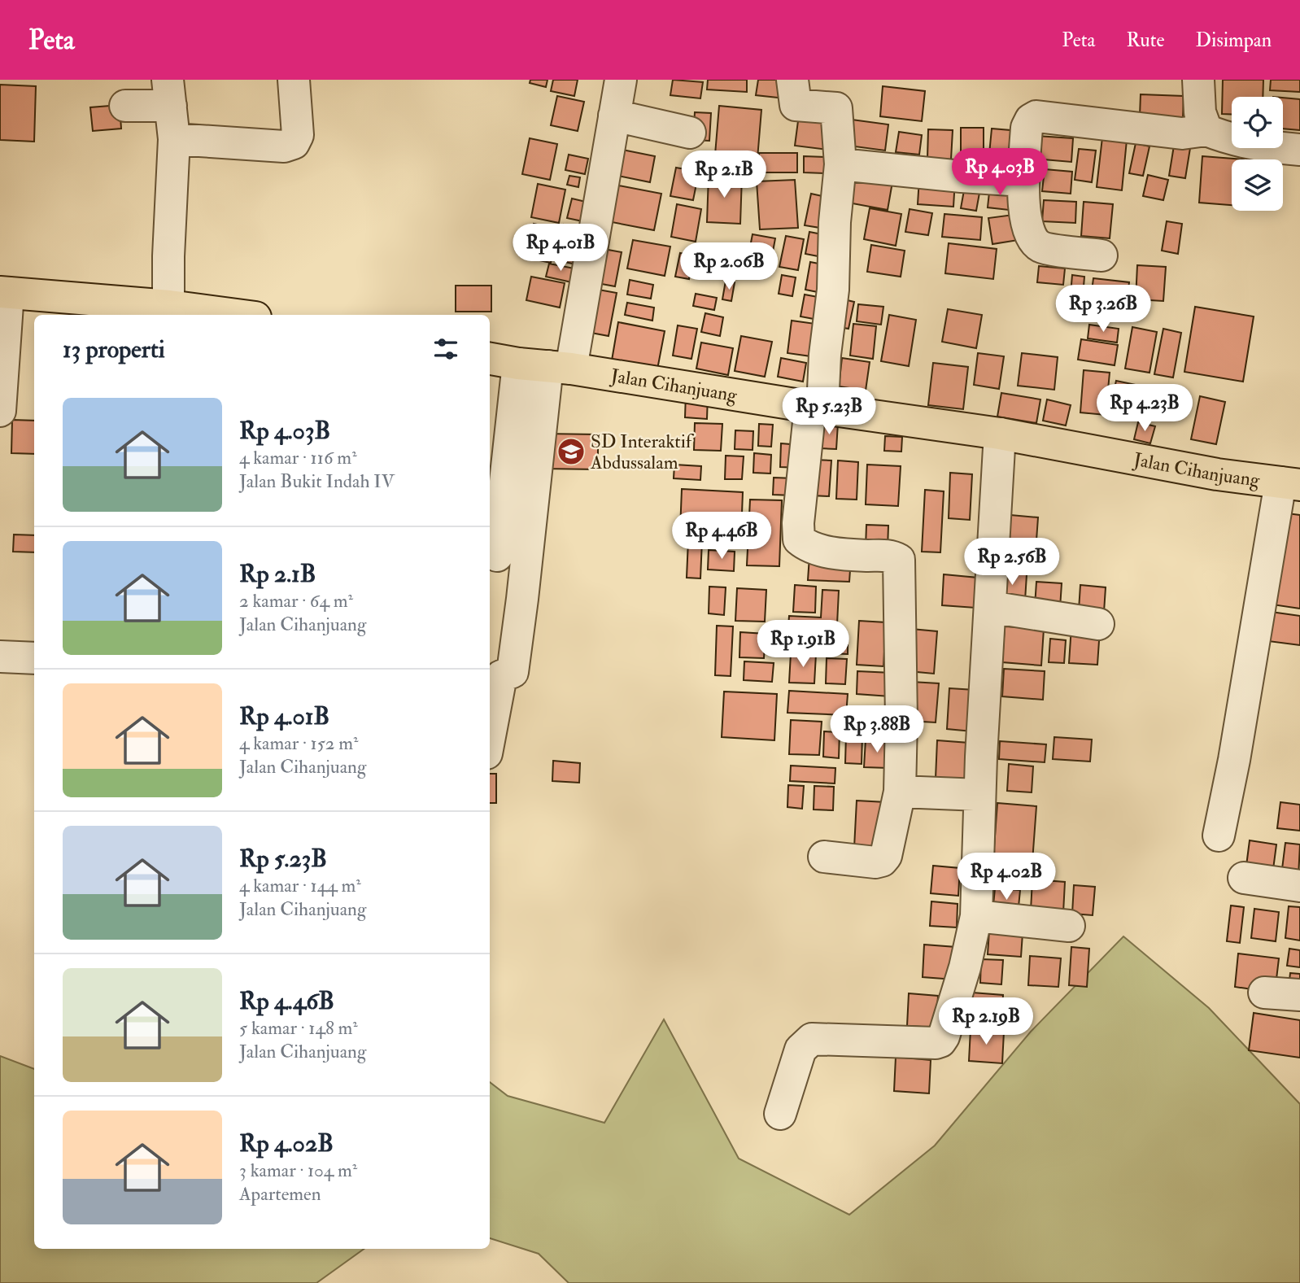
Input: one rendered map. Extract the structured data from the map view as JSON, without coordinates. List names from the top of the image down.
{
  "streets": {
    "main road": ["Jalan Cihanjuang"]
  },
  "places": {
    "school or university": ["SD Interaktif Abdussalam"]
  },
  "page": {
    "header": "Peta",
    "nav": ["Peta", "Rute", "Disimpan"],
    "price": [
      "Rp 4.03B",
      "Rp 2.1B",
      "Rp 4.01B",
      "Rp 2.06B",
      "Rp 3.26B",
      "Rp 4.23B",
      "Rp 5.23B",
      "Rp 4.46B",
      "Rp 2.56B",
      "Rp 1.91B",
      "Rp 3.88B",
      "Rp 4.02B",
      "Rp 2.19B"
    ],
    "heading": "13 properti",
    "list": [
      {
        "name": "Rp 4.03B",
        "note": "4 kamar · 116 m² · Jalan Bukit Indah IV"
      },
      {
        "name": "Rp 2.1B",
        "note": "2 kamar · 64 m² · Jalan Cihanjuang"
      },
      {
        "name": "Rp 4.01B",
        "note": "4 kamar · 152 m² · Jalan Cihanjuang"
      },
      {
        "name": "Rp 5.23B",
        "note": "4 kamar · 144 m² · Jalan Cihanjuang"
      },
      {
        "name": "Rp 4.46B",
        "note": "5 kamar · 148 m² · Jalan Cihanjuang"
      },
      {
        "name": "Rp 4.02B",
        "note": "3 kamar · 104 m² · Apartemen"
      }
    ]
  }
}
